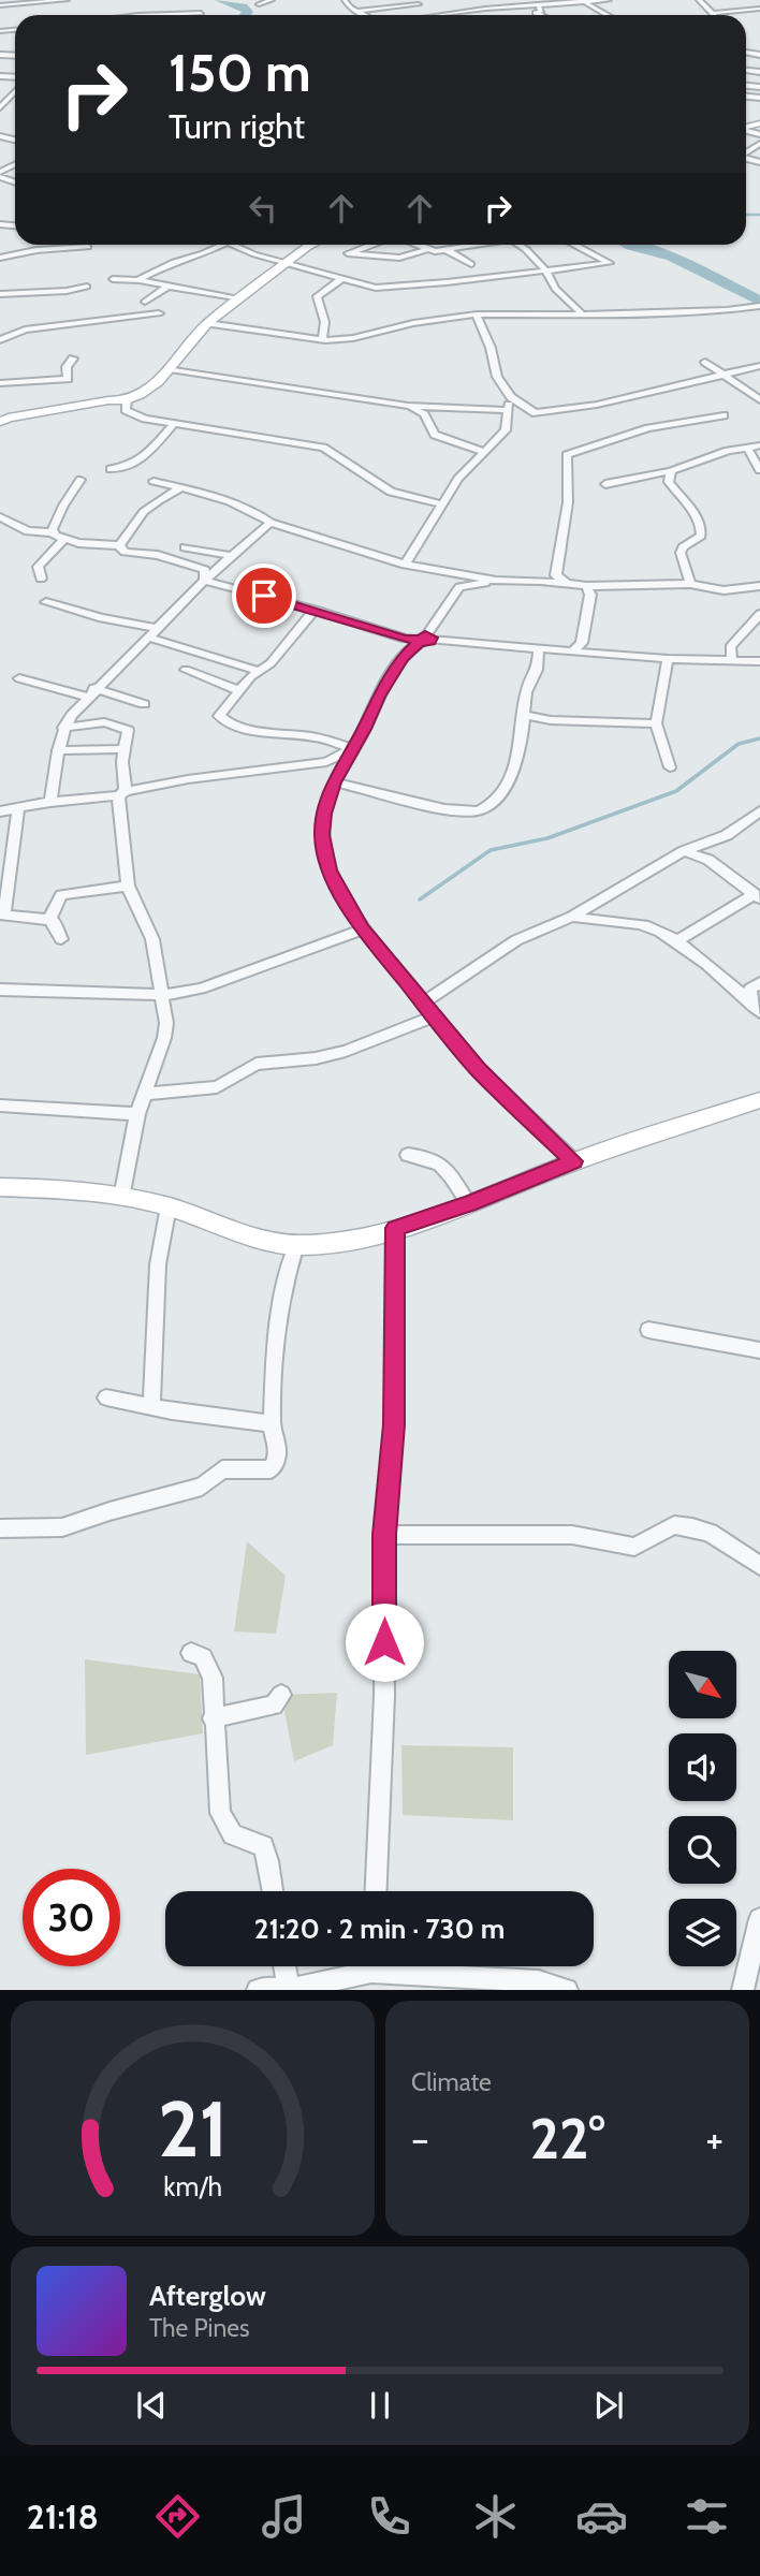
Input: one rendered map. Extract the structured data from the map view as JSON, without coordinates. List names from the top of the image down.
{
  "north": "bottom right",
  "page": {
    "turn": ["150 m", "Turn right"],
    "limit": "30",
    "trip": "21:20 · 2 min · 730 m",
    "tile": "Climate",
    "heat": ["−", "22°", "+"],
    "song": ["Afterglow", "The Pines"],
    "tabs": "21:18",
    "gauge": ["21", "km/h"]
  }
}
